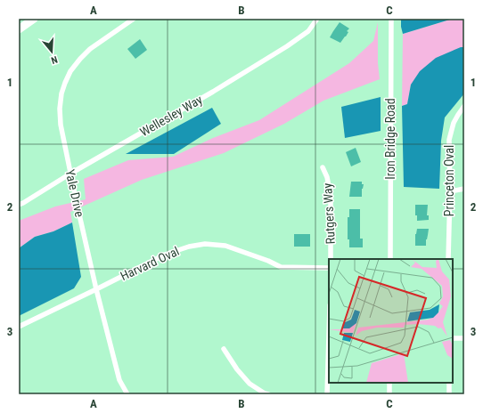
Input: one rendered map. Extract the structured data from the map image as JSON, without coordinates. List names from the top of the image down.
{
  "streets": {
    "street": [
      "Wellesley Way",
      "Iron Bridge Road",
      "Princeton Oval",
      "Yale Drive",
      "Rutgers Way",
      "Harvard Oval"
    ]
  },
  "crossings": [
    ["Wellesley Way", "Yale Drive"],
    ["Yale Drive", "Harvard Oval"]
  ],
  "north": "bottom",
  "grid": {
    "columns": ["A", "B", "C"],
    "rows": ["1", "2", "3"]
  }
}
